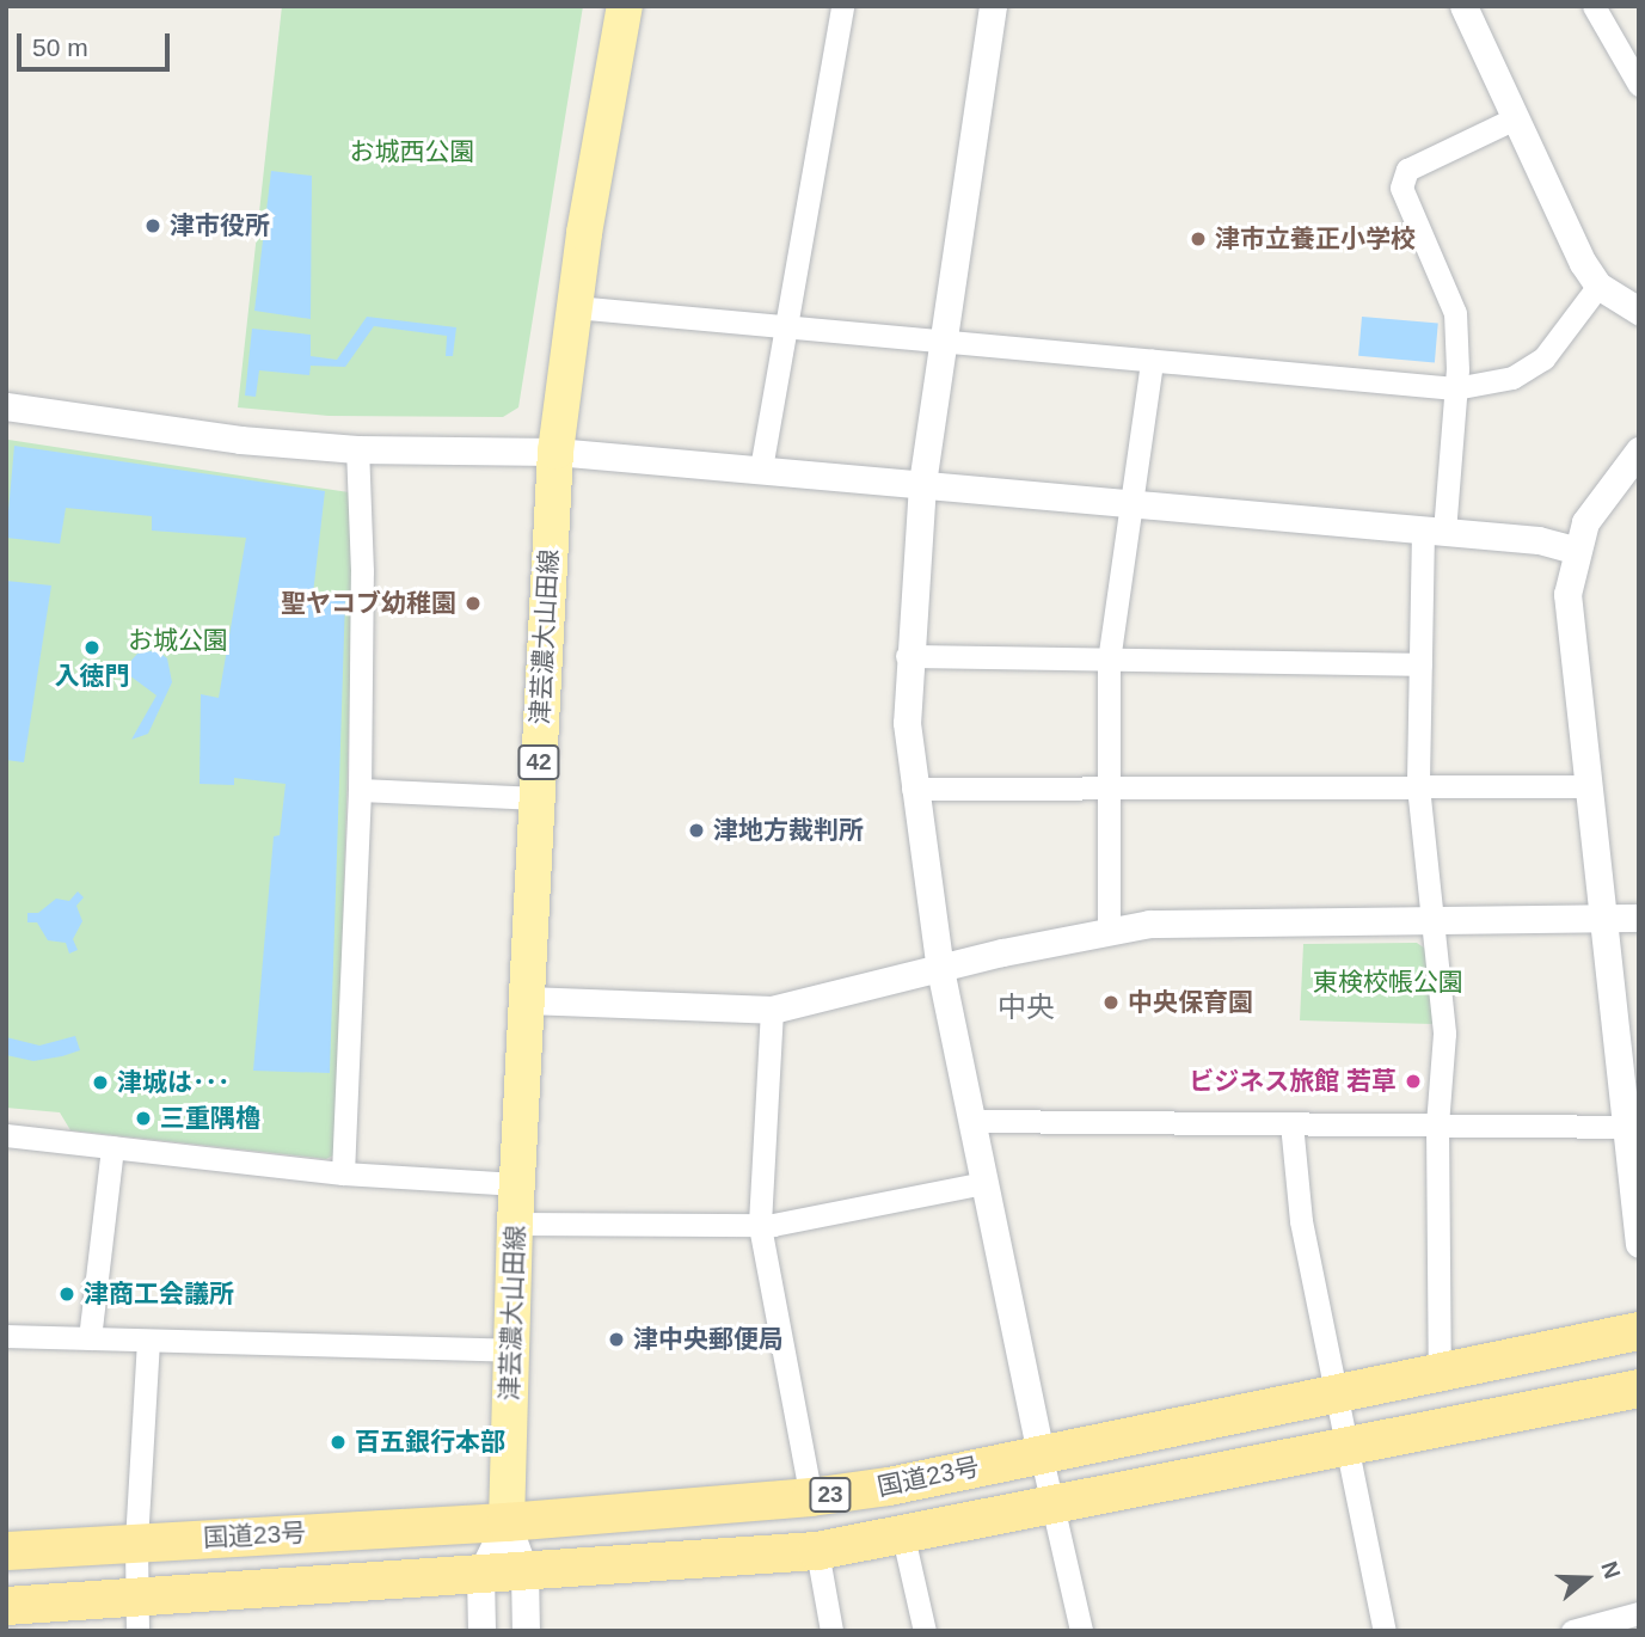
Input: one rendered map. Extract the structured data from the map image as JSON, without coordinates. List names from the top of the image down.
{
  "streets": {
    "highway": ["国道23号", "23"],
    "main road": ["津芸濃大山田線", "42"]
  },
  "crossings": [
    ["津芸濃大山田線", "国道23号"]
  ],
  "districts": ["中央"],
  "parks": ["お城西公園", "お城公園", "東検校帳公園"],
  "places": [
    "津市役所",
    "津市立養正小学校",
    "聖ヤコブ幼稚園",
    "入徳門",
    "津地方裁判所",
    "中央保育園",
    "ビジネス旅館 若草",
    "津城は･･･",
    "三重隅櫓",
    "津商工会議所",
    "津中央郵便局",
    "百五銀行本部"
  ],
  "scale_bar": "50 m",
  "north": "right"
}
